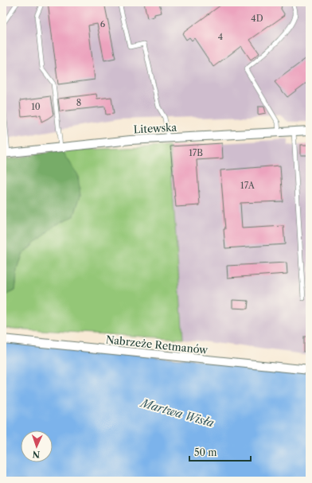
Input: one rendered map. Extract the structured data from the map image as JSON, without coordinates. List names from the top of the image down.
{
  "streets": {
    "street": ["Litewska", "Nabrzeże Retmanów"]
  },
  "water": ["Martwa Wisła"],
  "house_numbers": [
    "4D",
    "6",
    "4",
    "8",
    "10",
    "17B",
    "17A"
  ],
  "scale_bar": "50 m",
  "north": "bottom"
}
